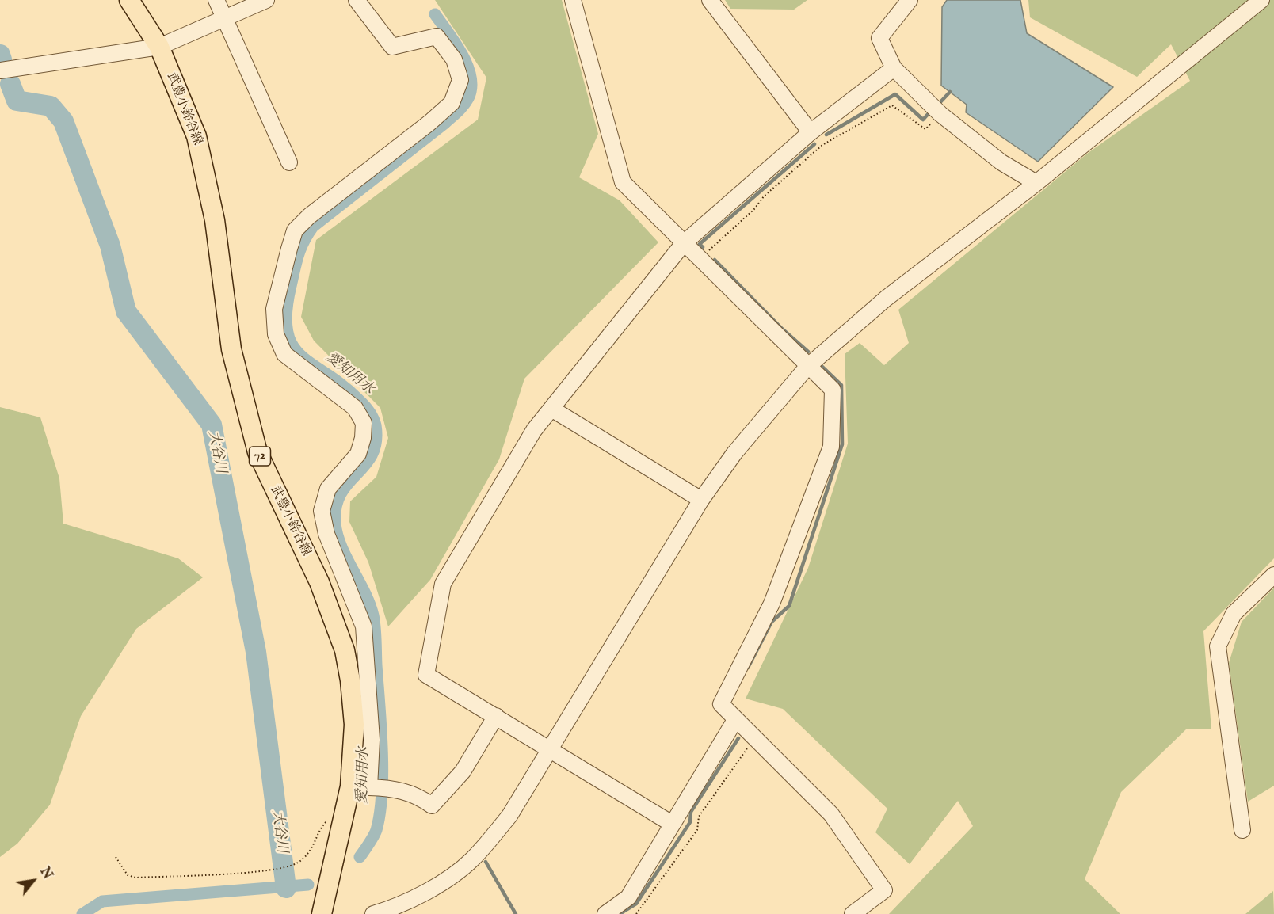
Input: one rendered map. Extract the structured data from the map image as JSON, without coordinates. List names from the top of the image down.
{
  "streets": {
    "main road": ["武豊小鈴谷線", "72"]
  },
  "water": ["愛知用水", "大谷川"],
  "north": "top right"
}
